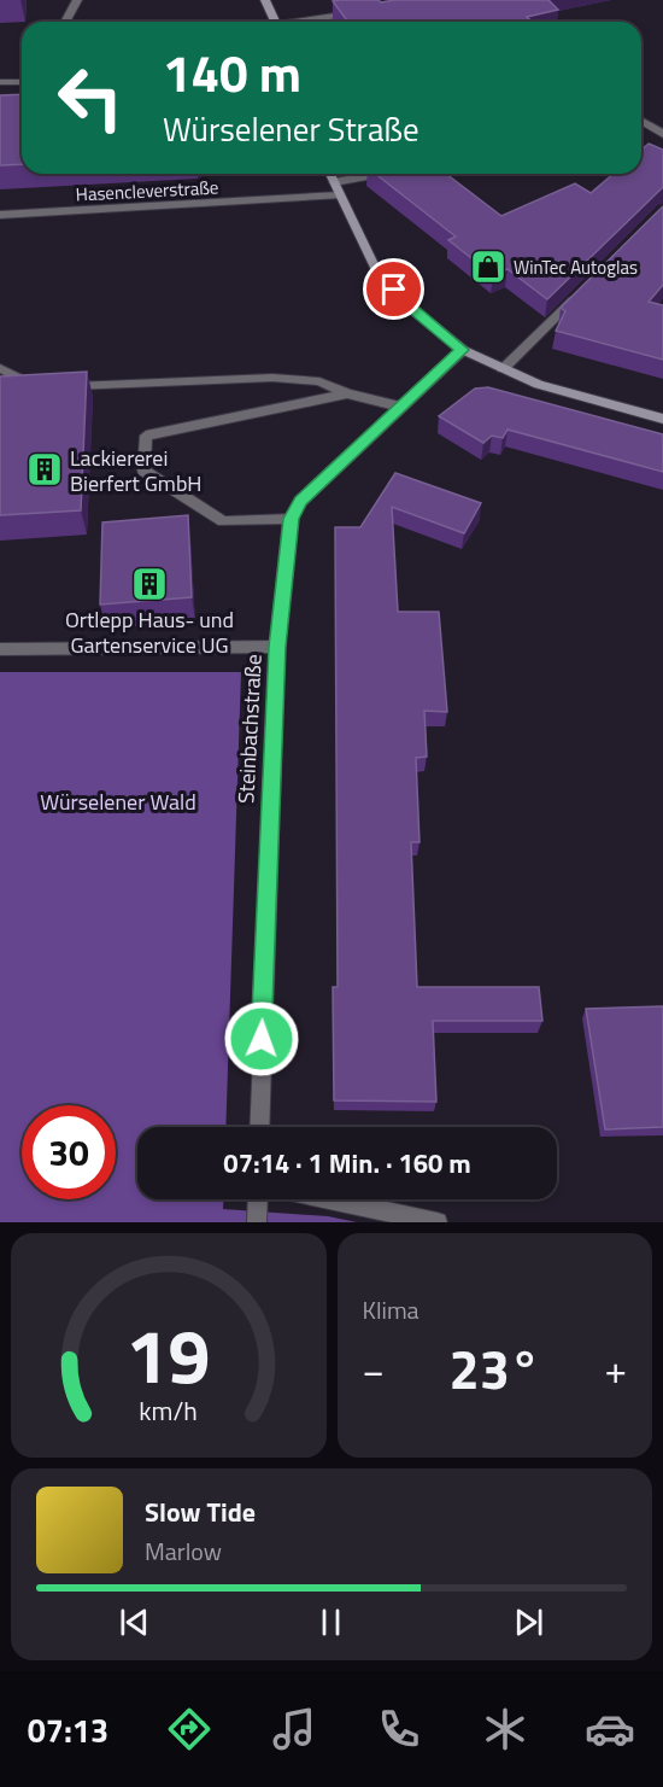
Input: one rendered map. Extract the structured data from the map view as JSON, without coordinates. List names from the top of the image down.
{
  "streets": {
    "street": ["Hasencleverstraße", "Steinbachstraße"]
  },
  "parks": ["Würselener Wald"],
  "places": {
    "shop": ["WinTec Autoglas"],
    "building": ["Lackiererei Bierfert GmbH", "Ortlepp Haus- und Gartenservice UG"]
  },
  "page": {
    "turn": ["140 m", "Würselener Straße"],
    "limit": "30",
    "trip": "07:14 · 1 Min. · 160 m",
    "tile": "Klima",
    "heat": ["−", "23°", "+"],
    "song": ["Slow Tide", "Marlow"],
    "tabs": "07:13",
    "gauge": ["19", "km/h"]
  }
}
